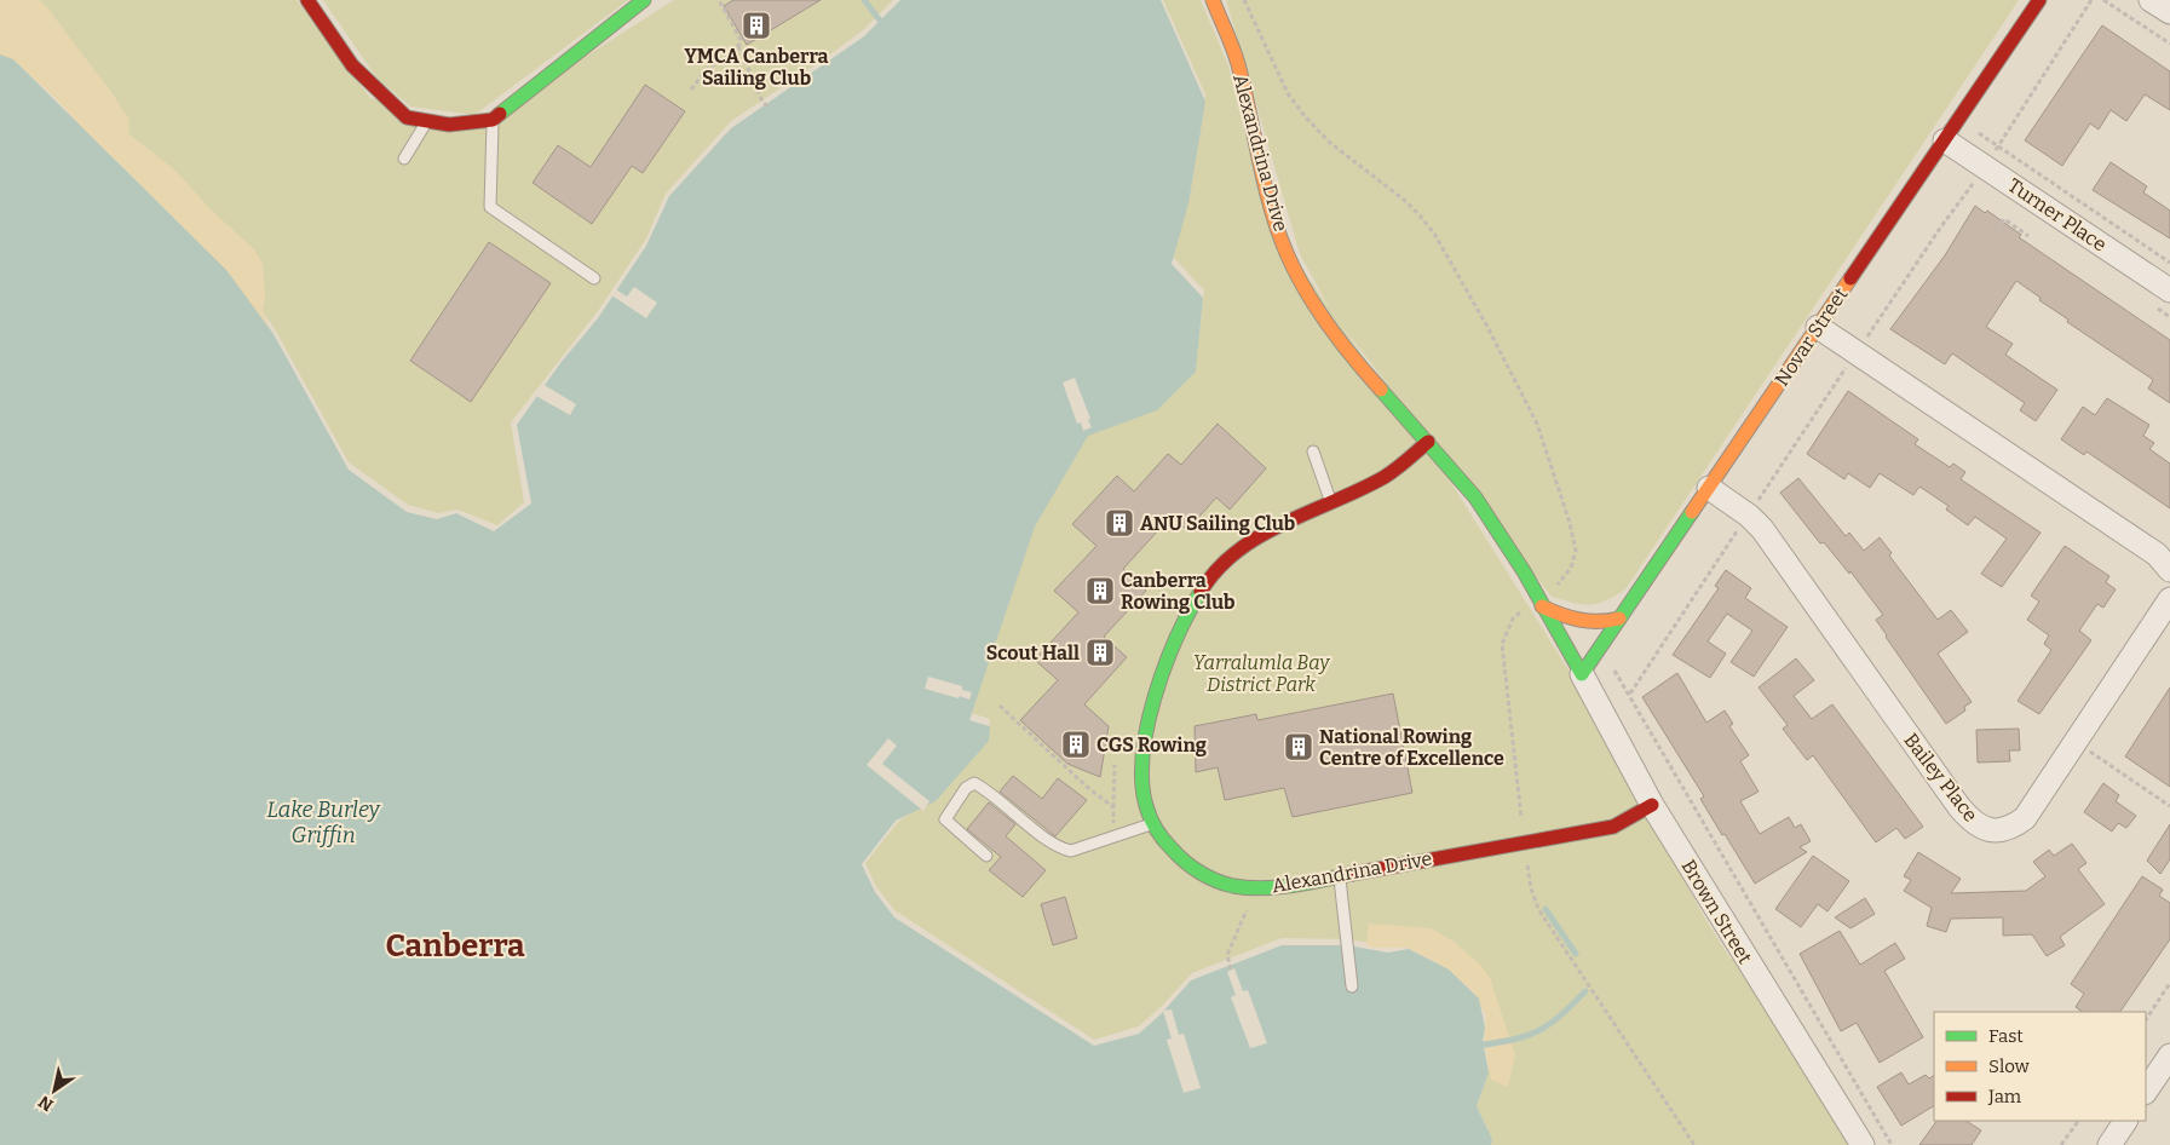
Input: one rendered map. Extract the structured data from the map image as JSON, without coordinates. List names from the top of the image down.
{
  "streets": {
    "main road": ["Alexandrina Drive", "Novar Street"],
    "street": ["Turner Place", "Bailey Place", "Brown Street"]
  },
  "crossings": [
    ["Alexandrina Drive", "Novar Street"],
    ["Alexandrina Drive", "Brown Street"],
    ["Turner Place", "Novar Street"],
    ["Novar Street", "Bailey Place"],
    ["Novar Street", "Brown Street"]
  ],
  "districts": ["Canberra"],
  "water": ["Lake Burley Griffin"],
  "parks": ["Yarralumla Bay District Park"],
  "places": {
    "building": [
      "YMCA Canberra Sailing Club",
      "ANU Sailing Club",
      "Canberra Rowing Club",
      "Scout Hall",
      "CGS Rowing",
      "National Rowing Centre of Excellence"
    ]
  },
  "legend": ["Fast", "Slow", "Jam"],
  "north": "bottom left"
}
